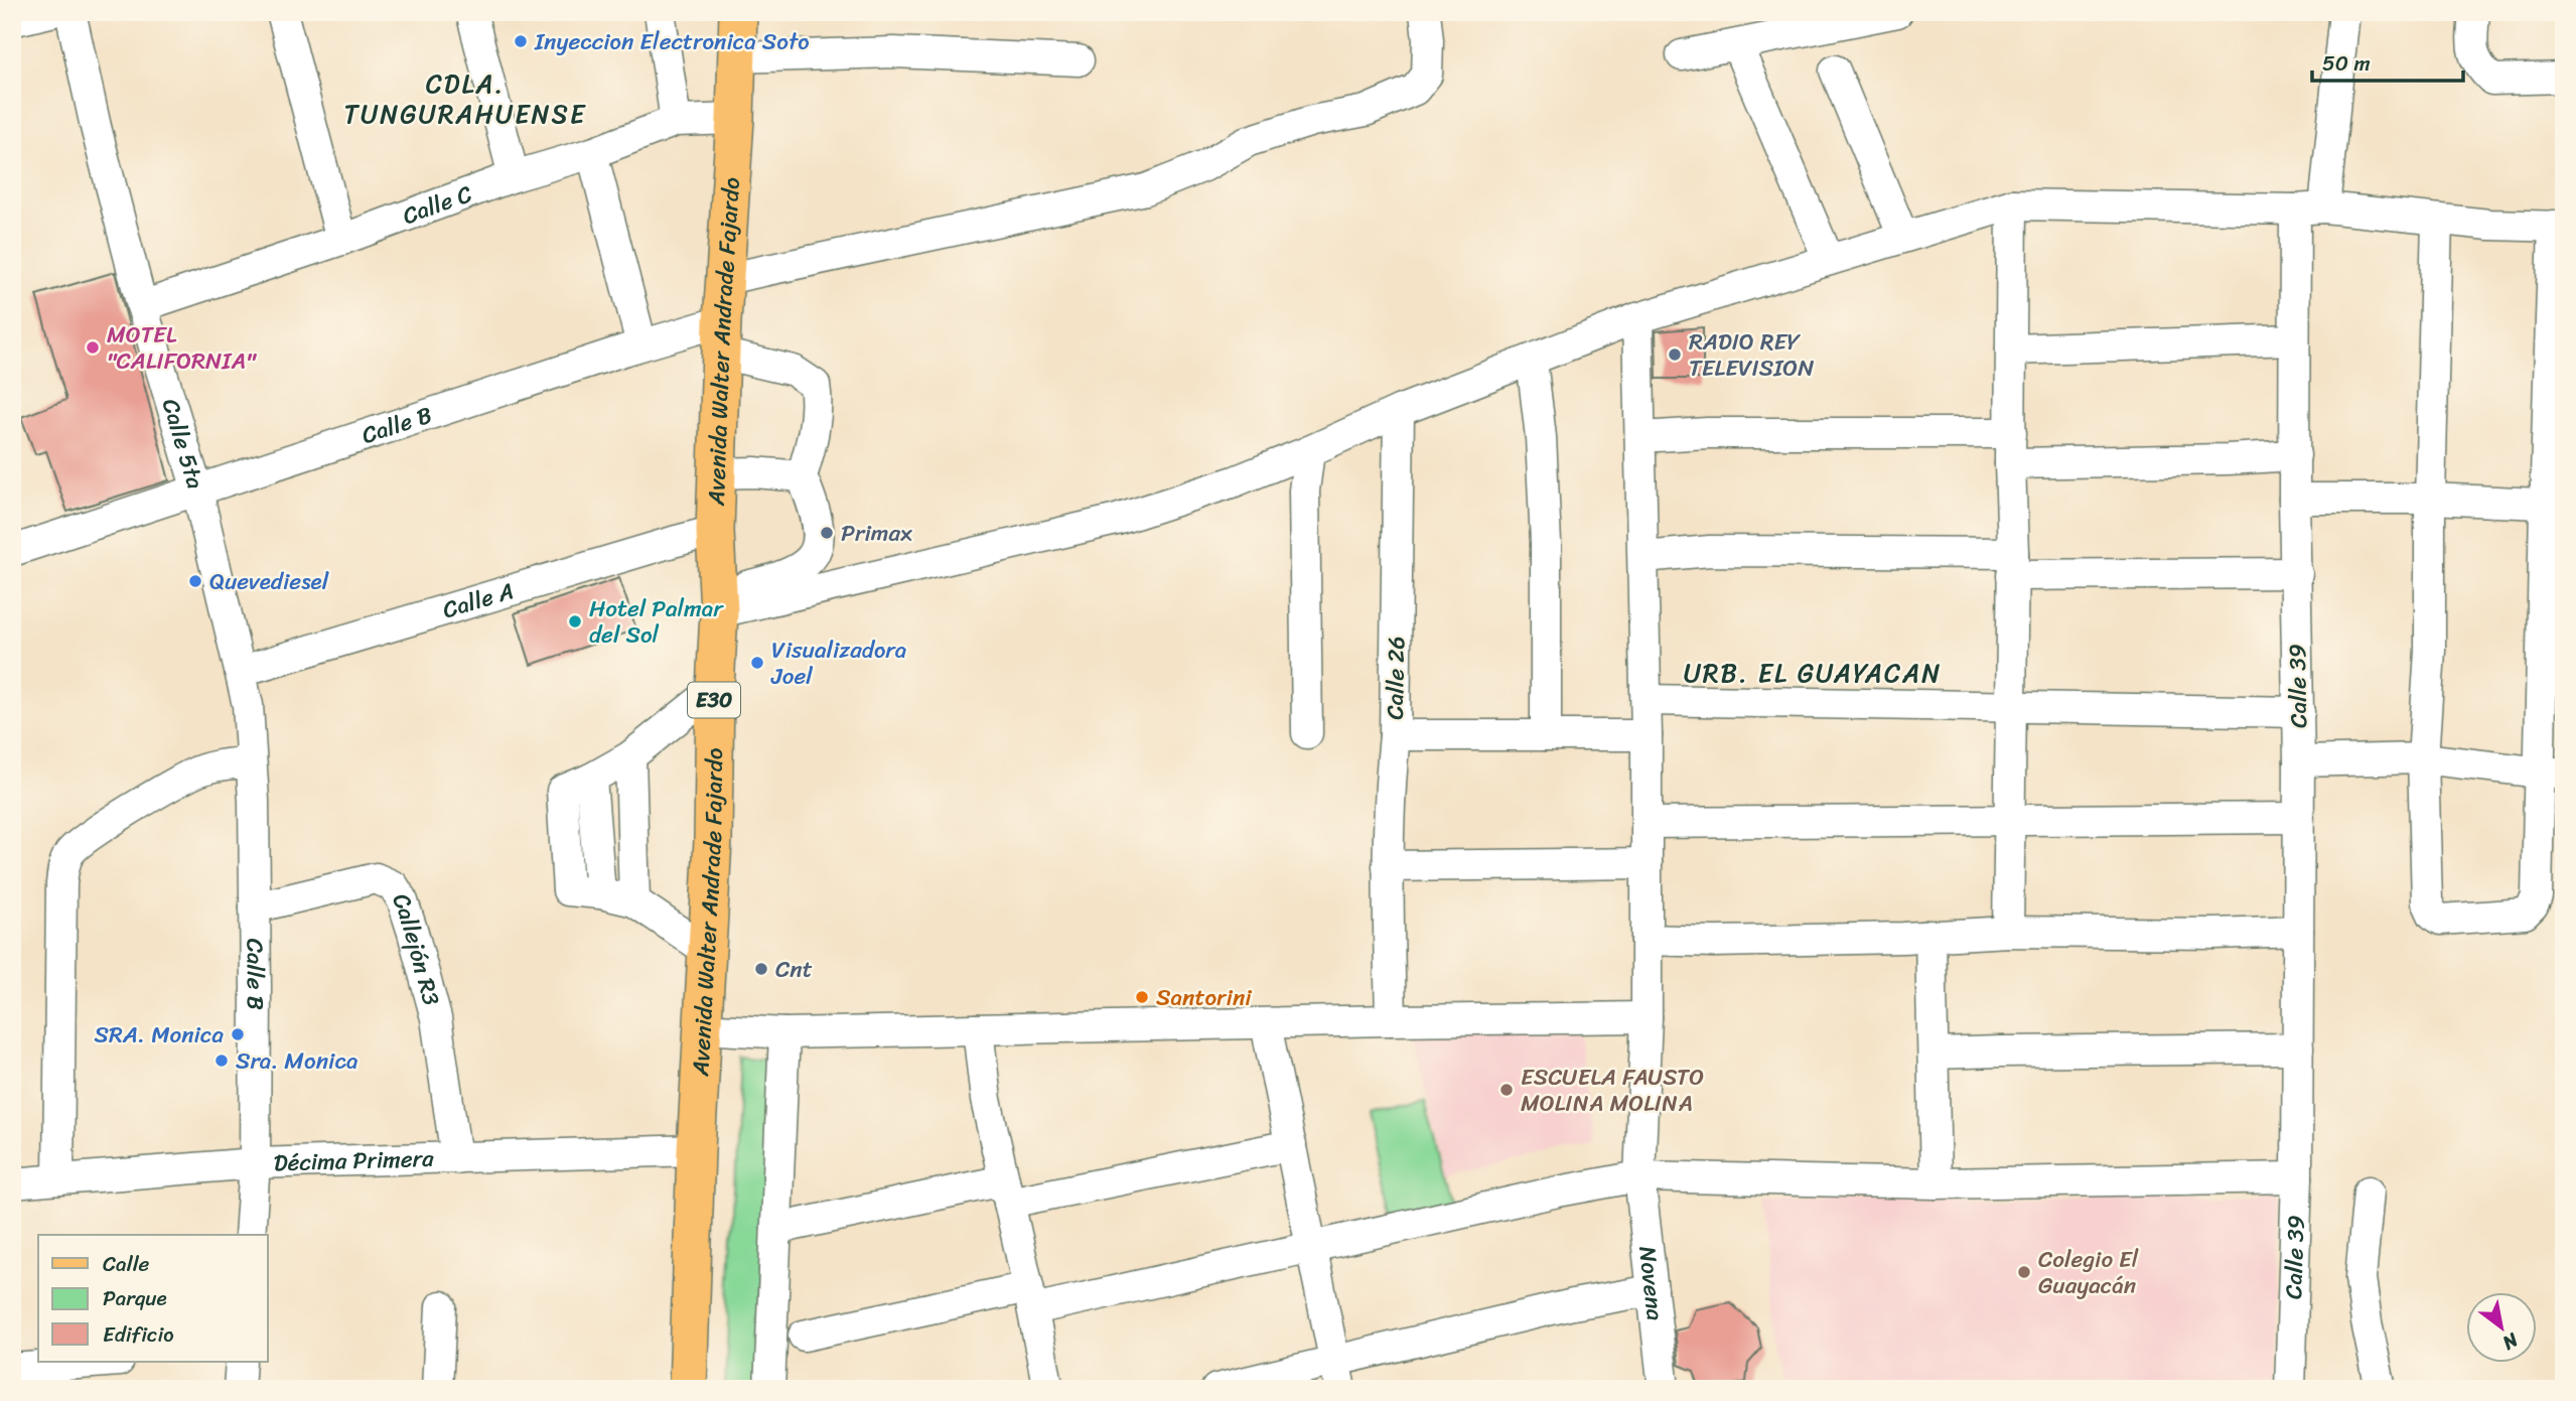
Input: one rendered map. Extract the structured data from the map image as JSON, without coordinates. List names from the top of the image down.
{
  "streets": {
    "main road": ["Avenida Walter Andrade Fajardo", "E30"],
    "street": [
      "Calle C",
      "Calle B",
      "Calle 5ta",
      "Calle A",
      "Calle 26",
      "Calle 39",
      "Callejón R3",
      "Décima Primera",
      "Novena"
    ]
  },
  "crossings": [
    ["Calle C", "Avenida Walter Andrade Fajardo"],
    ["Calle C", "Calle 5ta"],
    ["Avenida Walter Andrade Fajardo", "Calle B"],
    ["Avenida Walter Andrade Fajardo", "Calle A"],
    ["Avenida Walter Andrade Fajardo", "Décima Primera"],
    ["Calle B", "Calle 5ta"],
    ["Calle B", "Calle A"],
    ["Calle B", "Callejón R3"],
    ["Calle B", "Décima Primera"],
    ["Calle 5ta", "Calle A"],
    ["Calle 26", "Novena"],
    ["Callejón R3", "Décima Primera"]
  ],
  "districts": ["CDLA. TUNGURAHUENSE", "URB. EL GUAYACAN"],
  "places": [
    "Inyeccion Electronica Soto",
    "MOTEL \"CALIFORNIA\"",
    "RADIO REY TELEVISION",
    "Primax",
    "Quevediesel",
    "Hotel Palmar del Sol",
    "Visualizadora Joel",
    "Cnt",
    "Santorini",
    "SRA. Monica",
    "Sra. Monica",
    "ESCUELA FAUSTO MOLINA MOLINA",
    "Colegio El Guayacán"
  ],
  "legend": ["Calle", "Parque", "Edificio"],
  "scale_bar": "50 m",
  "north": "bottom right"
}
